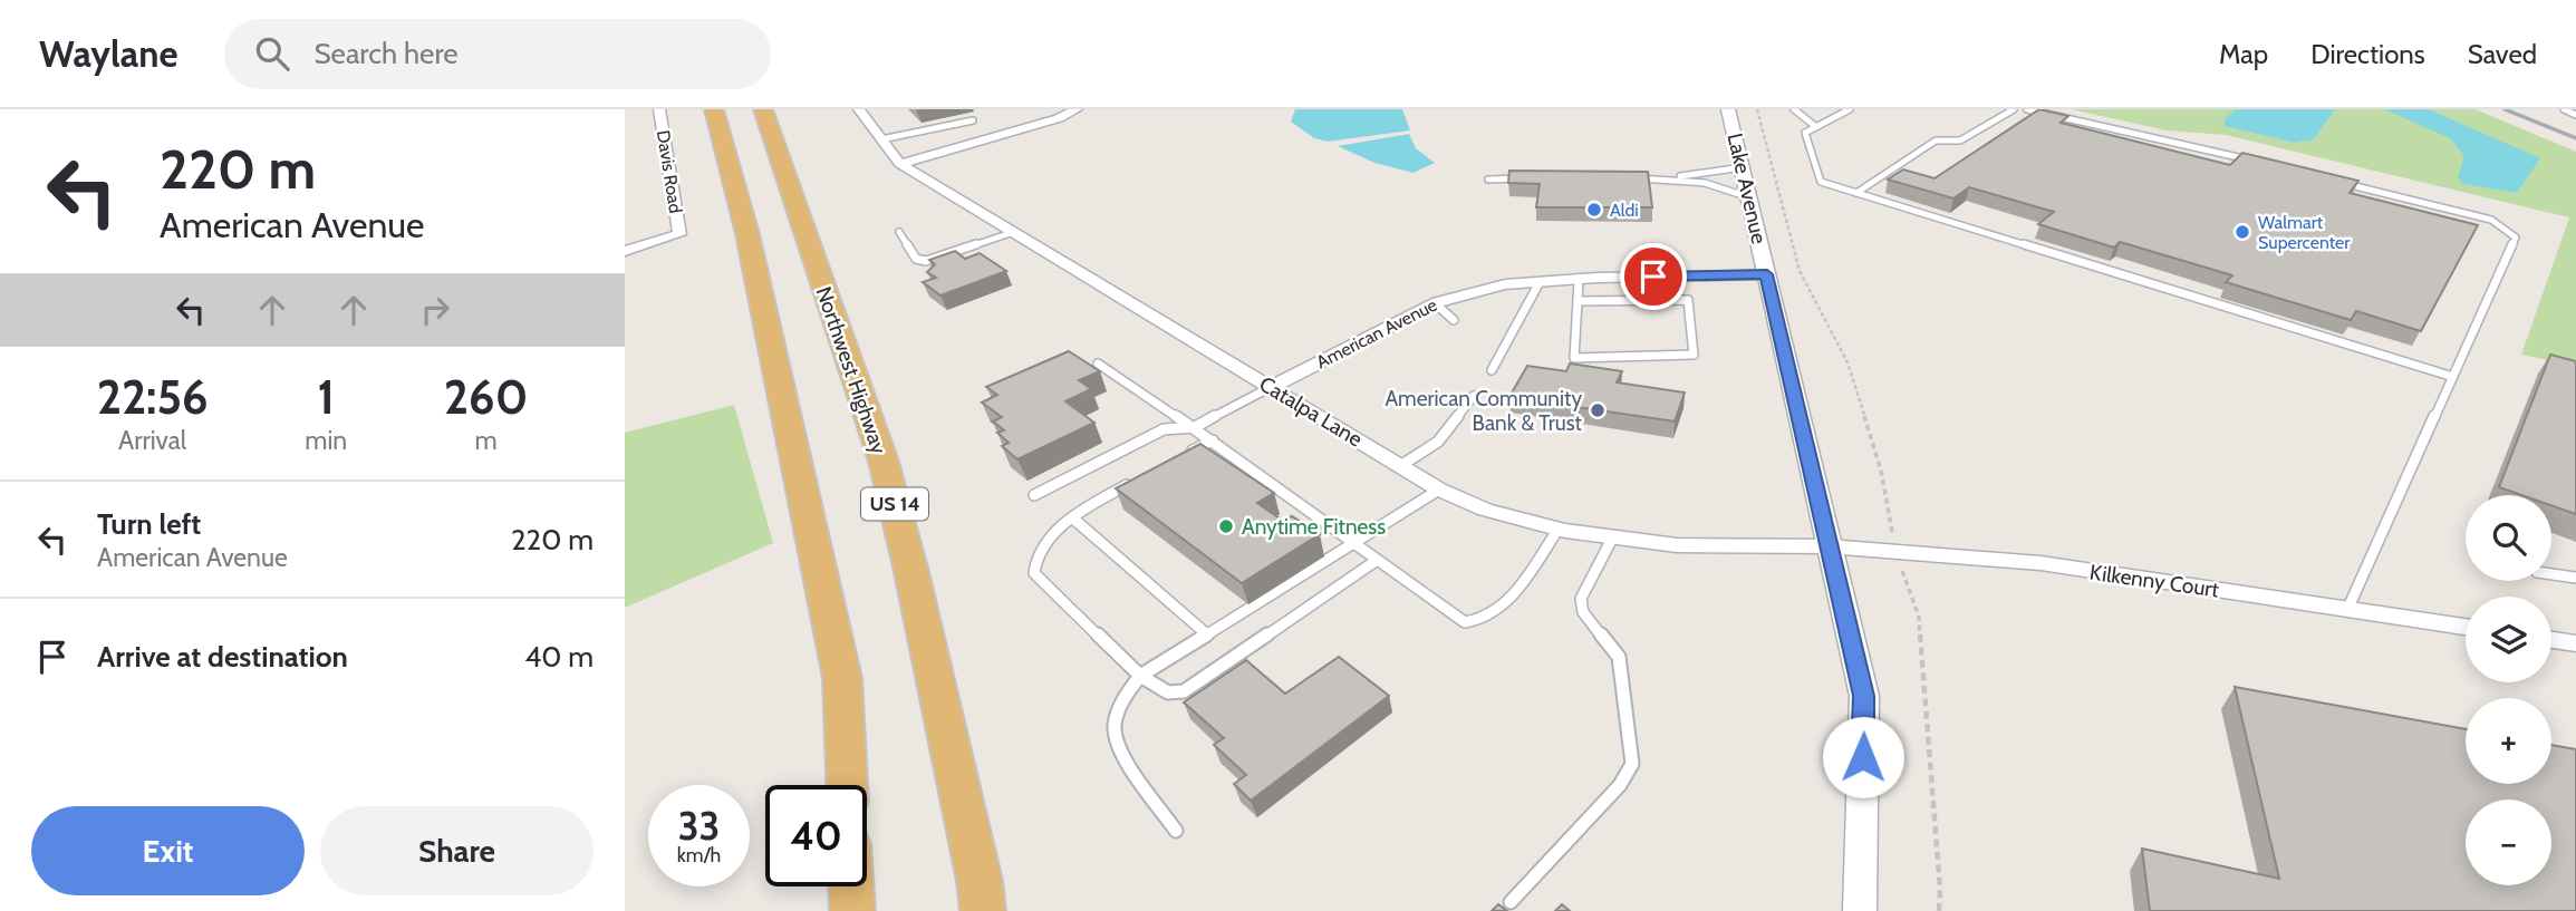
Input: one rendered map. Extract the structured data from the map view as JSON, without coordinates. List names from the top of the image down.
{
  "streets": {
    "main road": ["Northwest Highway", "US 14"],
    "street": [
      "Davis Road",
      "Lake Avenue",
      "American Avenue",
      "Catalpa Lane",
      "Kilkenny Court"
    ]
  },
  "crossings": [
    ["Lake Avenue", "American Avenue"],
    ["Lake Avenue", "Catalpa Lane"],
    ["Lake Avenue", "Kilkenny Court"],
    ["American Avenue", "Catalpa Lane"],
    ["Catalpa Lane", "Kilkenny Court"]
  ],
  "places": [
    "Aldi",
    "Walmart Supercenter",
    "American Community Bank & Trust",
    "Anytime Fitness"
  ],
  "page": {
    "header": "Waylane",
    "search": "Search here",
    "nav": ["Map", "Directions", "Saved"],
    "turn": ["220 m", "American Avenue"],
    "eta": [
      "22:56",
      "Arrival",
      "1",
      "min",
      "260",
      "m"
    ],
    "list": [
      {
        "name": "Turn left",
        "note": "American Avenue",
        "value": "220 m"
      },
      {
        "name": "Arrive at destination",
        "value": "40 m"
      }
    ],
    "map_buttons": ["+", "−"],
    "speed": "33 km/h",
    "limit": "40",
    "buttons": ["Exit", "Share"]
  }
}
